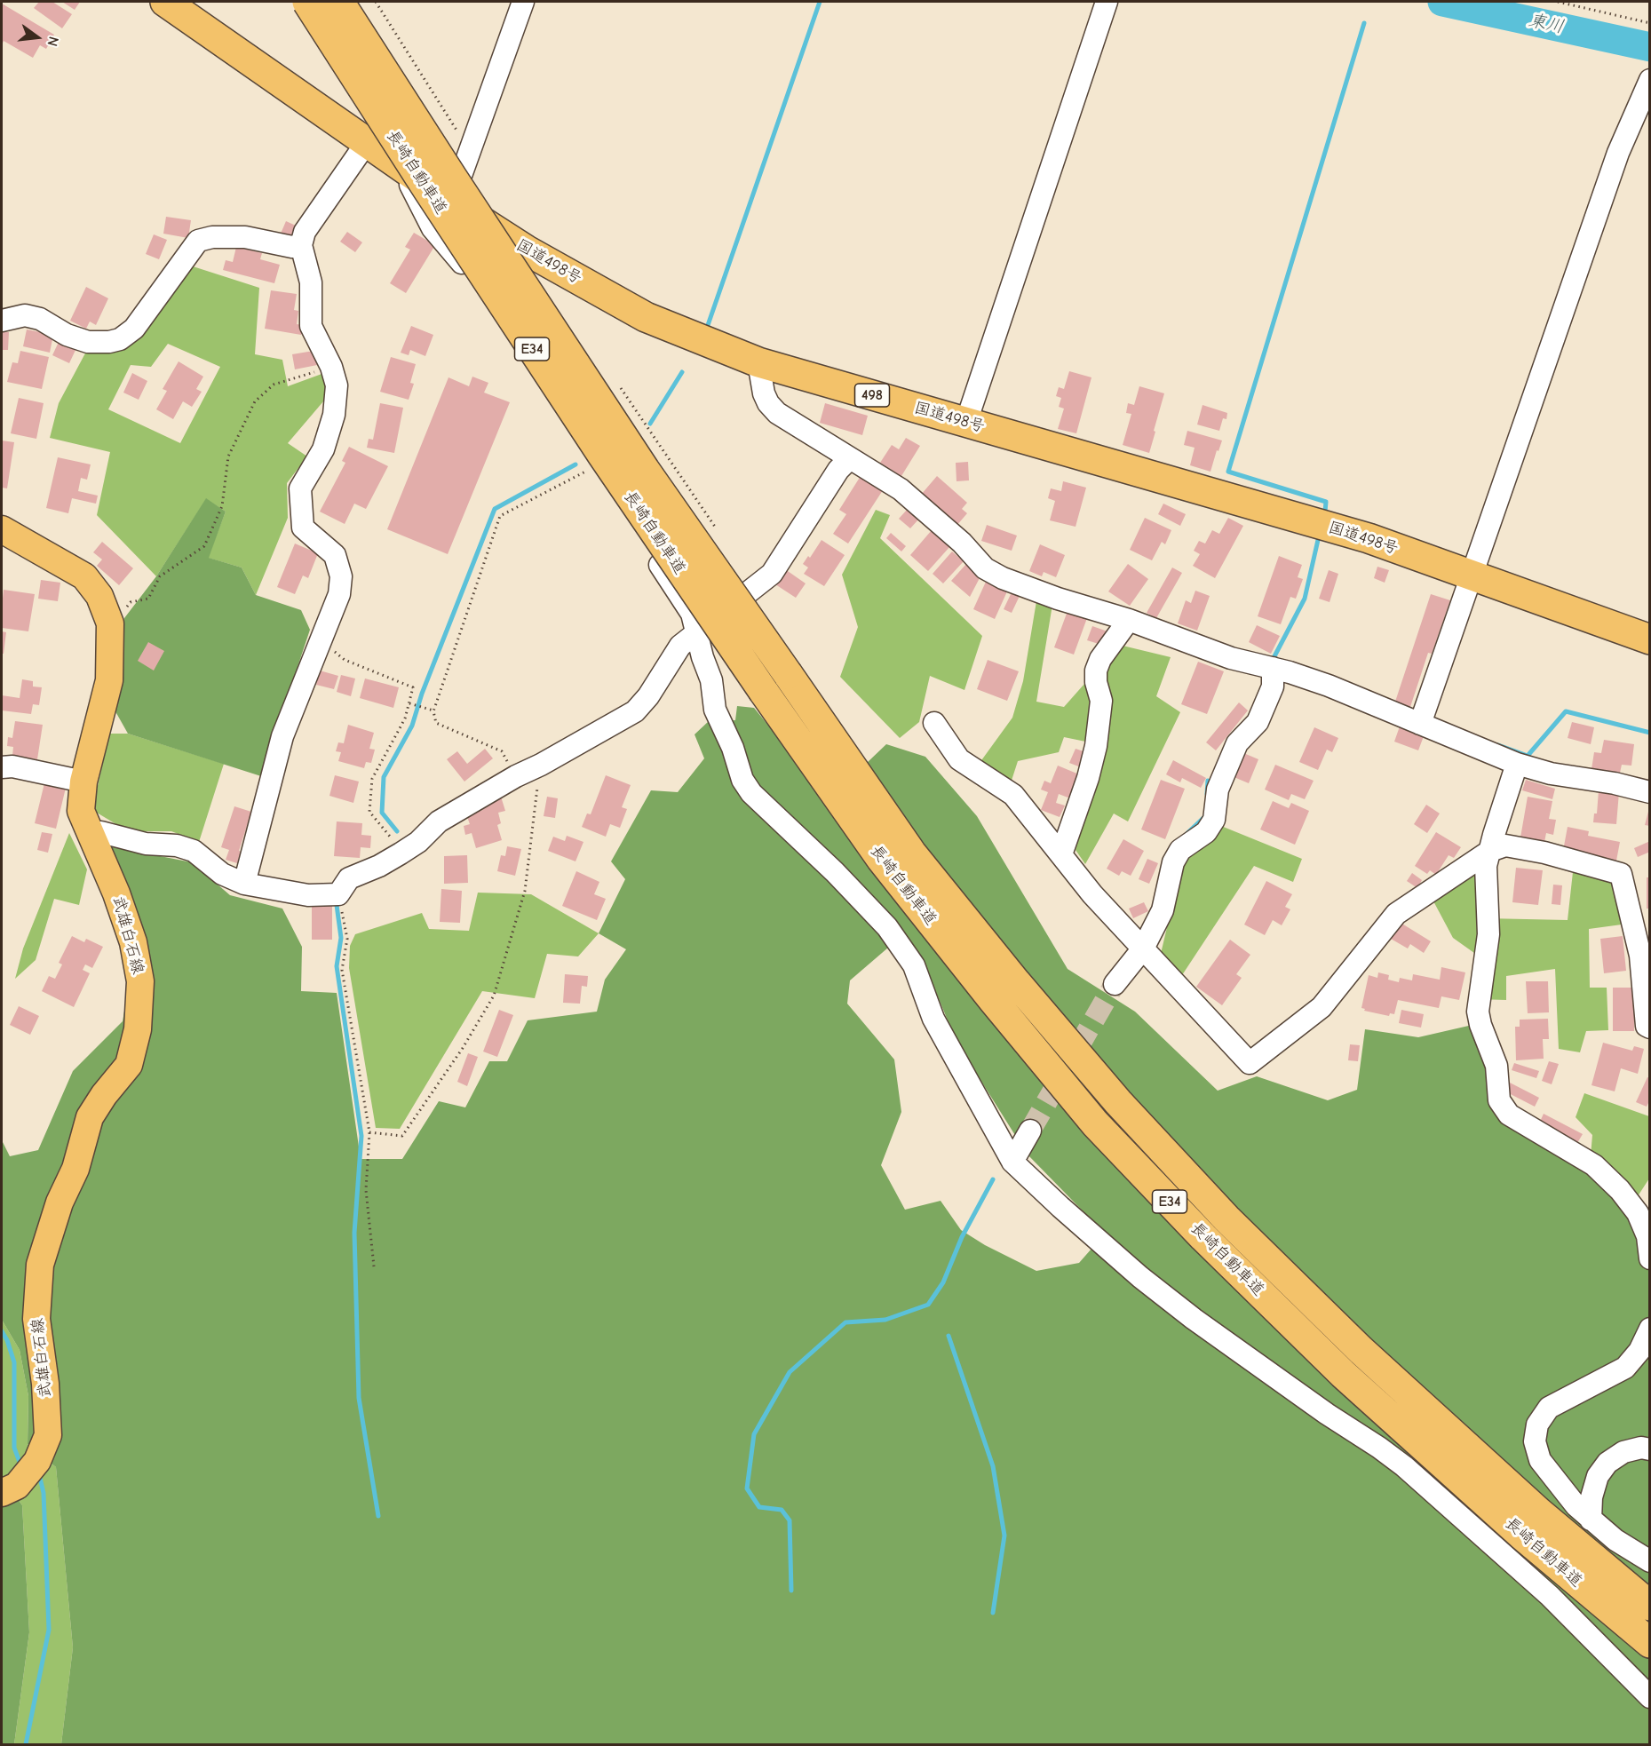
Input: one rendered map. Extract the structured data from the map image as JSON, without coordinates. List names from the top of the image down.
{
  "streets": {
    "highway": [
      "長崎自動車道",
      "国道498号",
      "E34",
      "498"
    ],
    "main road": ["武雄白石線"]
  },
  "water": ["東川"],
  "north": "right"
}
